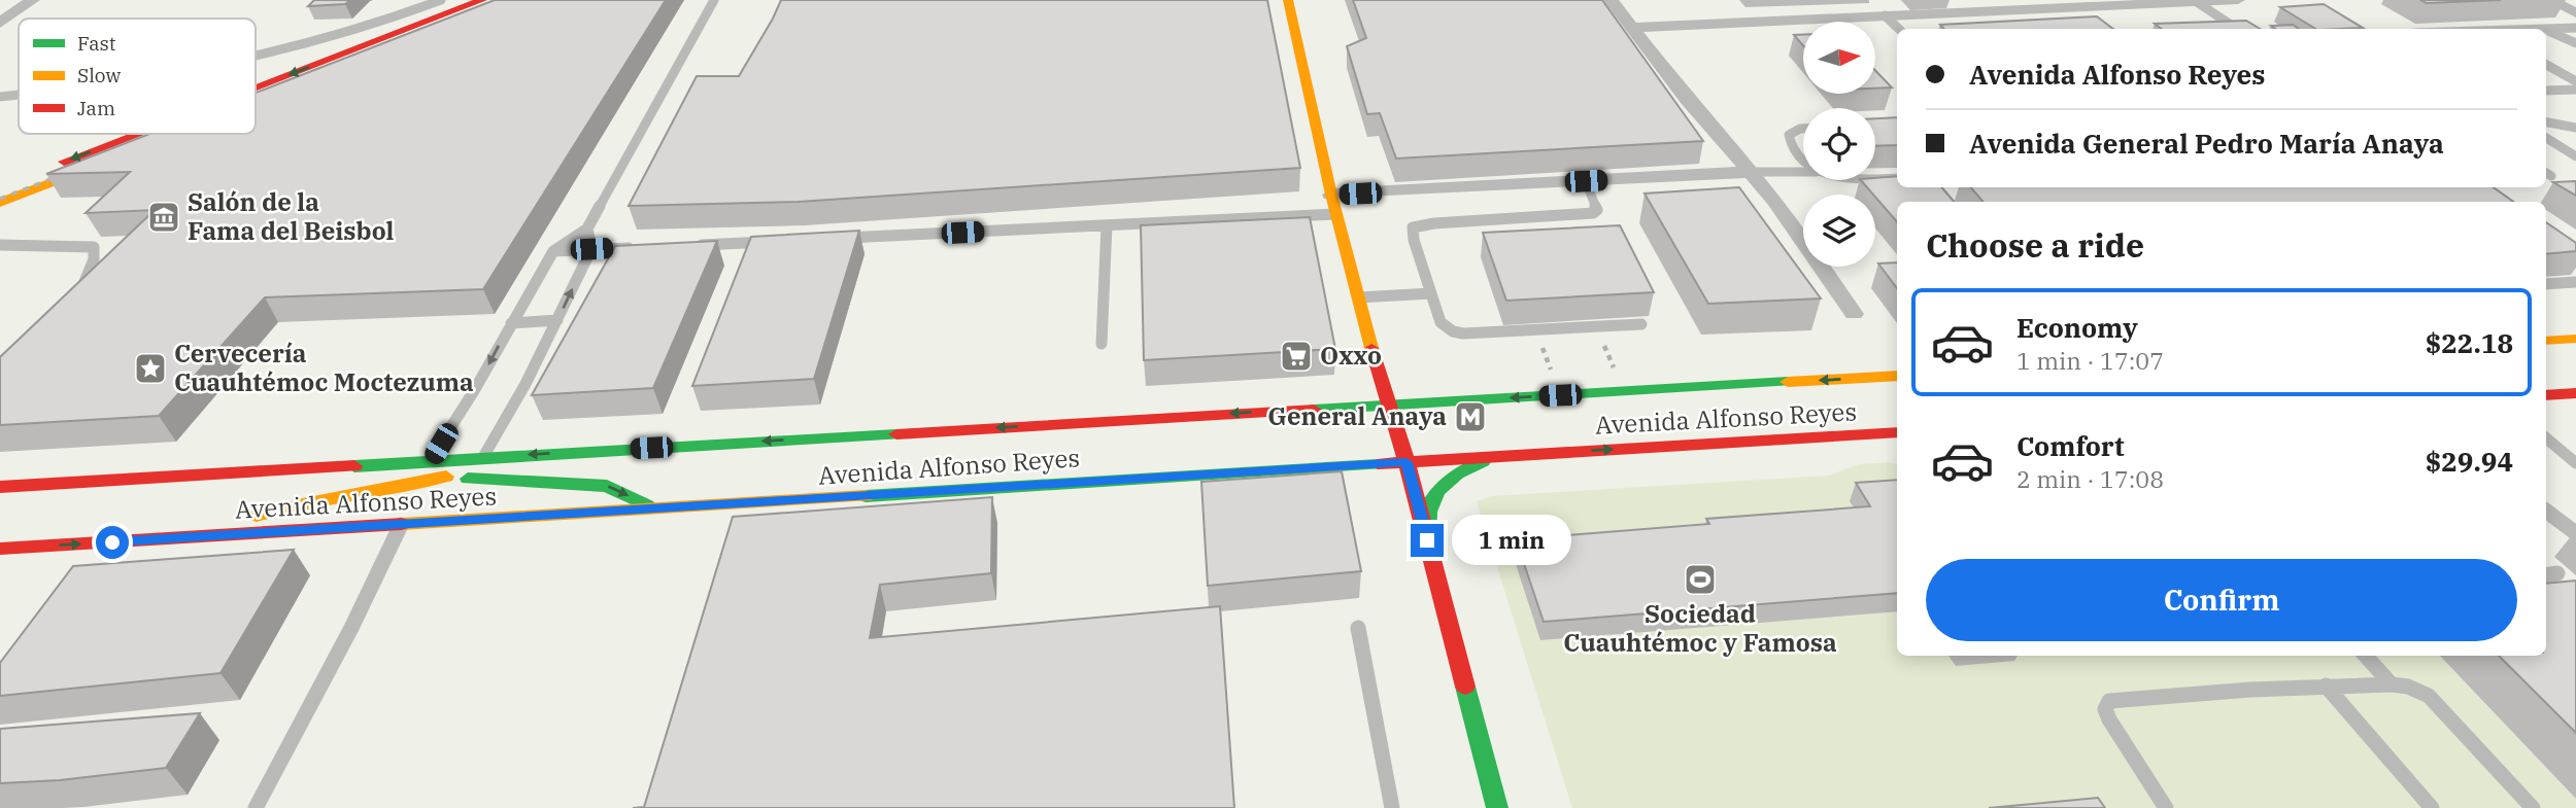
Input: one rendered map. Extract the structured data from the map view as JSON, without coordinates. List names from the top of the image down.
{
  "streets": {
    "main road": ["Avenida Alfonso Reyes"]
  },
  "places": {
    "museum": ["Salón de la Fama del Beisbol"],
    "supermarket": ["Oxxo"],
    "place": ["Cervecería Cuauhtémoc Moctezuma"],
    "metro station": ["General Anaya"],
    "sports": ["Sociedad Cuauhtémoc y Famosa"]
  },
  "legend": ["Fast", "Slow", "Jam"],
  "north": "right",
  "page": {
    "banner": ["Avenida Alfonso Reyes", "Avenida General Pedro María Anaya"],
    "heading": "Choose a ride",
    "list": [
      {
        "name": "Economy",
        "note": "1 min · 17:07",
        "value": "$22.18"
      },
      {
        "name": "Comfort",
        "note": "2 min · 17:08",
        "value": "$29.94"
      }
    ],
    "bubble": "1 min",
    "buttons": "Confirm"
  }
}
